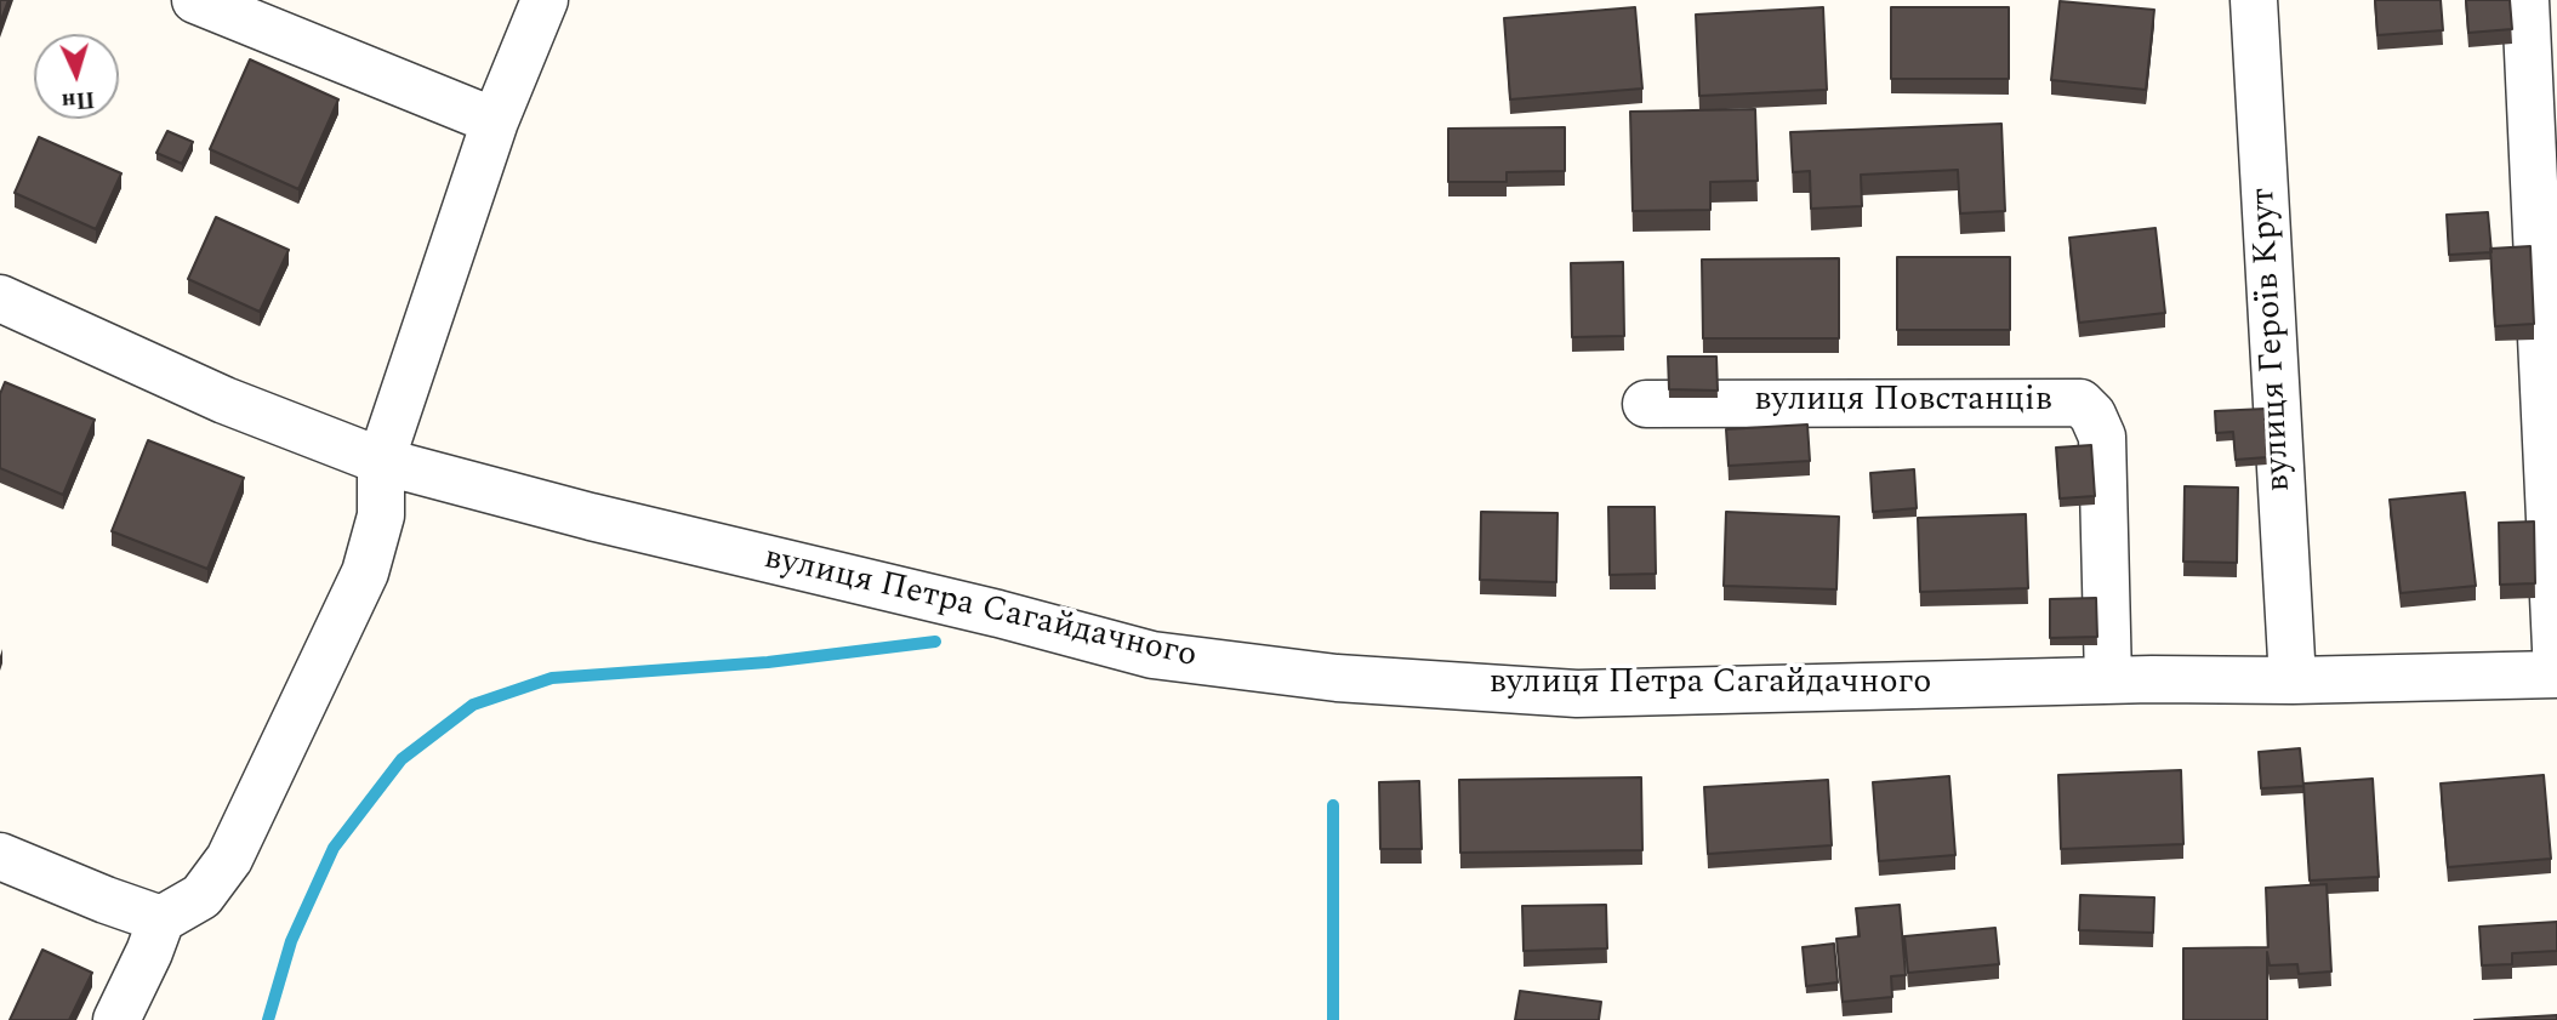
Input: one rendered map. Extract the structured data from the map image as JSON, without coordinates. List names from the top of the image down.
{
  "streets": {
    "street": ["вулиця Героїв Крут", "вулиця Повстанців", "вулиця Петра Сагайдачного"]
  },
  "crossings": [
    ["вулиця Героїв Крут", "вулиця Петра Сагайдачного"],
    ["вулиця Повстанців", "вулиця Петра Сагайдачного"]
  ],
  "north": "bottom"
}
